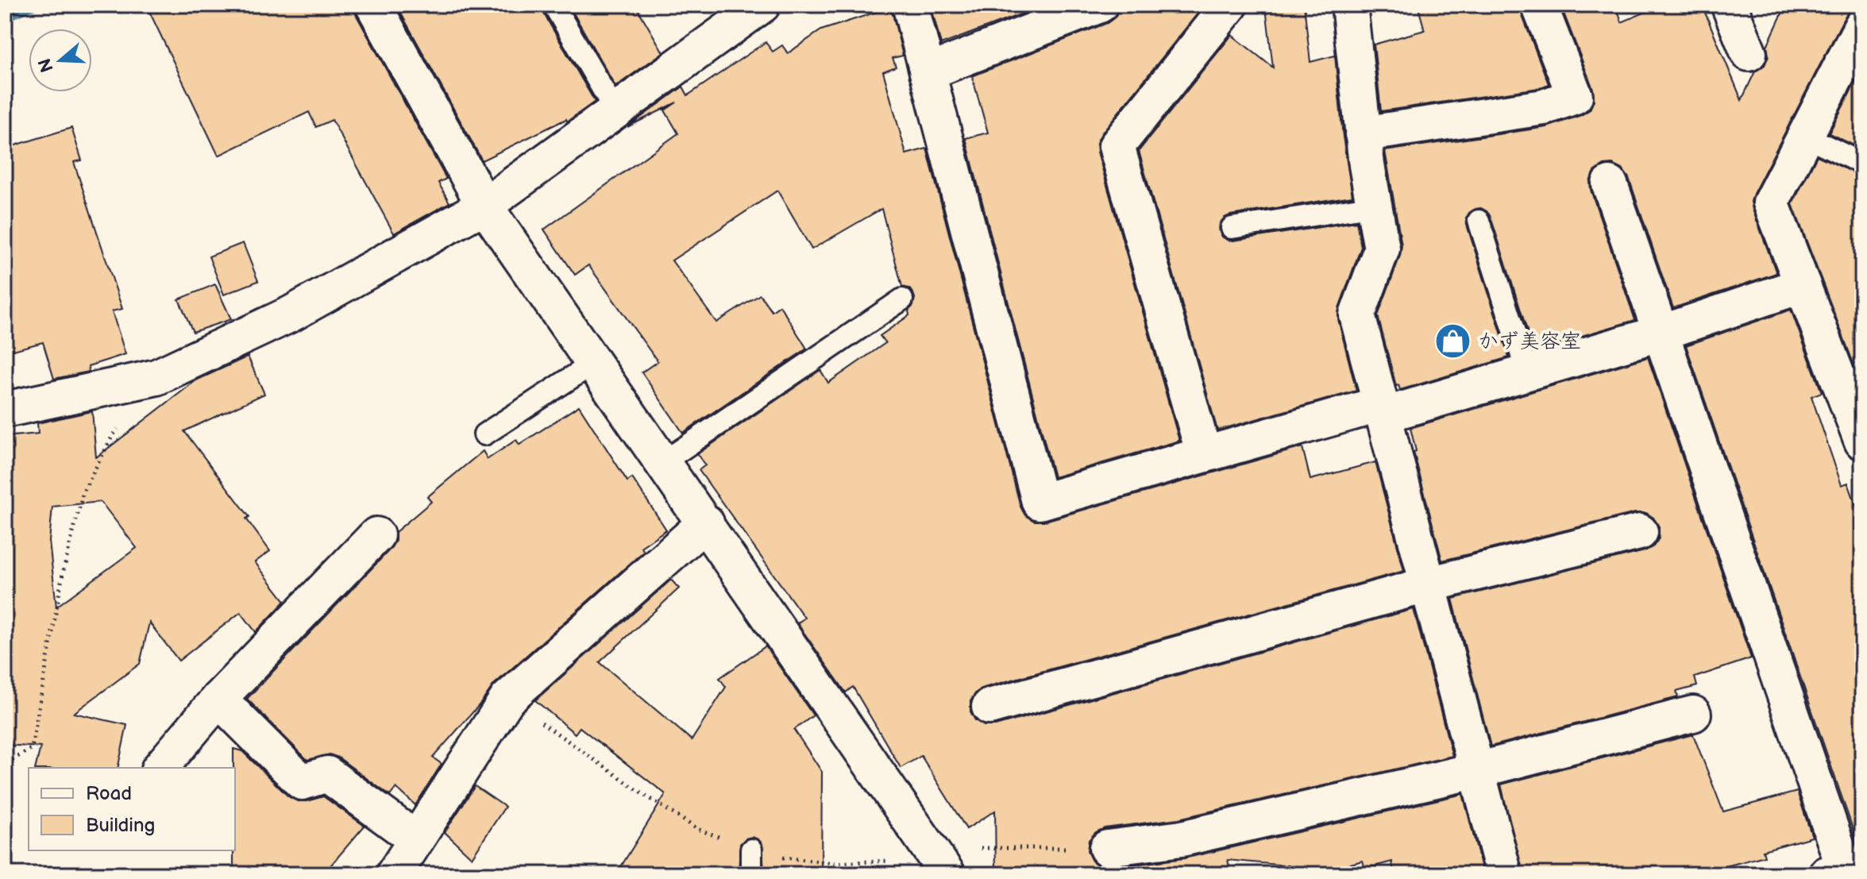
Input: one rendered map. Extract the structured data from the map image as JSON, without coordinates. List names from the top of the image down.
{
  "places": {
    "shop": ["かず美容室"]
  },
  "legend": ["Road", "Building"],
  "north": "left"
}
